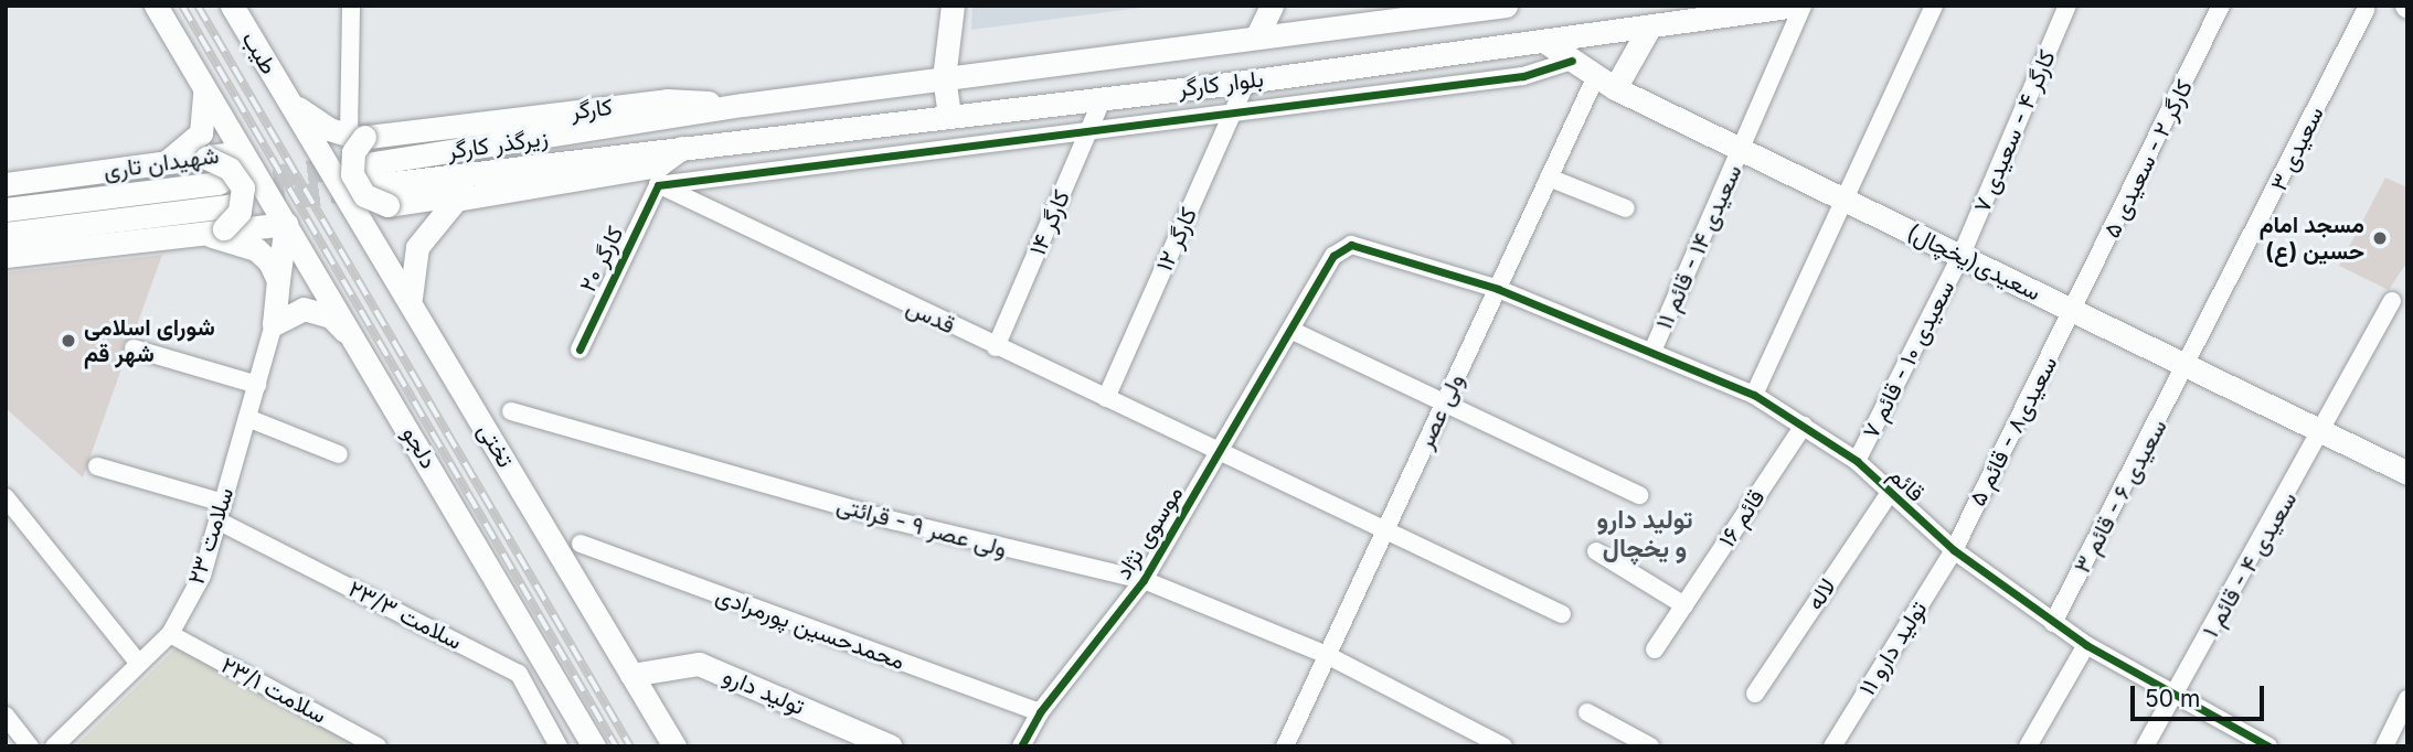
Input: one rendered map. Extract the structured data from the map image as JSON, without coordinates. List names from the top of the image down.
{
  "streets": {
    "street": [
      "طیب",
      "بلوار کارگر",
      "کارگر",
      "کارگر ۴ - سعیدی ۷",
      "زیرگذر کارگر",
      "سعیدی ۳",
      "کارگر ۲ - سعیدی ۵",
      "شهیدان تاری",
      "کارگر ۱۴",
      "کارگر ۱۲",
      "سعیدی ۱۴ - قائم ۱۱",
      "کارگر ۲۰",
      "سعیدی(یخچال)",
      "قدس",
      "سعیدی ۱۰ - قائم ۷",
      "ولی عصر",
      "سعیدی۸ - قائم ۵",
      "تختی",
      "دلجو",
      "قائم",
      "سعیدی ۶ - قائم ۳",
      "قائم ۱۶",
      "ولی عصر ۹ - قرائتی",
      "موسوی نژاد",
      "سلامت ۲۳",
      "سعیدی ۴ - قائم ۱",
      "لاله",
      "سلامت ۲۳/۳",
      "محمدحسین پورمرادی",
      "تولید دارو ۱۱",
      "سلامت ۲۳/۱",
      "تولید دارو"
    ]
  },
  "crossings": [
    ["طیب", "تختی"],
    ["بلوار کارگر", "کارگر"],
    ["بلوار کارگر", "زیرگذر کارگر"],
    ["بلوار کارگر", "کارگر ۱۴"],
    ["بلوار کارگر", "کارگر ۱۲"],
    ["بلوار کارگر", "کارگر ۲۰"],
    ["بلوار کارگر", "سعیدی(یخچال)"],
    ["بلوار کارگر", "قدس"],
    ["کارگر ۴ - سعیدی ۷", "سعیدی(یخچال)"],
    ["کارگر ۴ - سعیدی ۷", "سعیدی ۱۰ - قائم ۷"],
    ["زیرگذر کارگر", "کارگر ۲۰"],
    ["زیرگذر کارگر", "قدس"],
    ["سعیدی ۳", "سعیدی(یخچال)"],
    ["سعیدی ۳", "سعیدی ۶ - قائم ۳"],
    ["کارگر ۲ - سعیدی ۵", "سعیدی(یخچال)"],
    ["کارگر ۲ - سعیدی ۵", "سعیدی۸ - قائم ۵"],
    ["شهیدان تاری", "دلجو"],
    ["کارگر ۱۴", "قدس"],
    ["کارگر ۱۲", "قدس"],
    ["سعیدی ۱۴ - قائم ۱۱", "سعیدی(یخچال)"],
    ["سعیدی ۱۴ - قائم ۱۱", "قائم"],
    ["کارگر ۲۰", "قدس"],
    ["سعیدی(یخچال)", "سعیدی ۱۰ - قائم ۷"],
    ["سعیدی(یخچال)", "ولی عصر"],
    ["سعیدی(یخچال)", "سعیدی۸ - قائم ۵"],
    ["سعیدی(یخچال)", "سعیدی ۶ - قائم ۳"],
    ["سعیدی(یخچال)", "سعیدی ۴ - قائم ۱"],
    ["قدس", "ولی عصر"],
    ["قدس", "موسوی نژاد"],
    ["سعیدی ۱۰ - قائم ۷", "قائم"],
    ["ولی عصر", "قائم"],
    ["ولی عصر", "ولی عصر ۹ - قرائتی"],
    ["سعیدی۸ - قائم ۵", "قائم"],
    ["سعیدی۸ - قائم ۵", "تولید دارو ۱۱"],
    ["تختی", "تولید دارو"],
    ["قائم", "سعیدی ۶ - قائم ۳"],
    ["قائم", "قائم ۱۶"],
    ["قائم", "موسوی نژاد"],
    ["قائم", "سعیدی ۴ - قائم ۱"],
    ["قائم", "لاله"],
    ["قائم", "تولید دارو ۱۱"],
    ["ولی عصر ۹ - قرائتی", "موسوی نژاد"],
    ["موسوی نژاد", "محمدحسین پورمرادی"],
    ["سلامت ۲۳", "سلامت ۲۳/۳"],
    ["سلامت ۲۳", "سلامت ۲۳/۱"]
  ],
  "districts": ["تولید دارو و یخچال"],
  "places": ["مسجد امام حسین (ع)", "شورای اسلامی شهر قم"],
  "scale_bar": "50 m"
}
